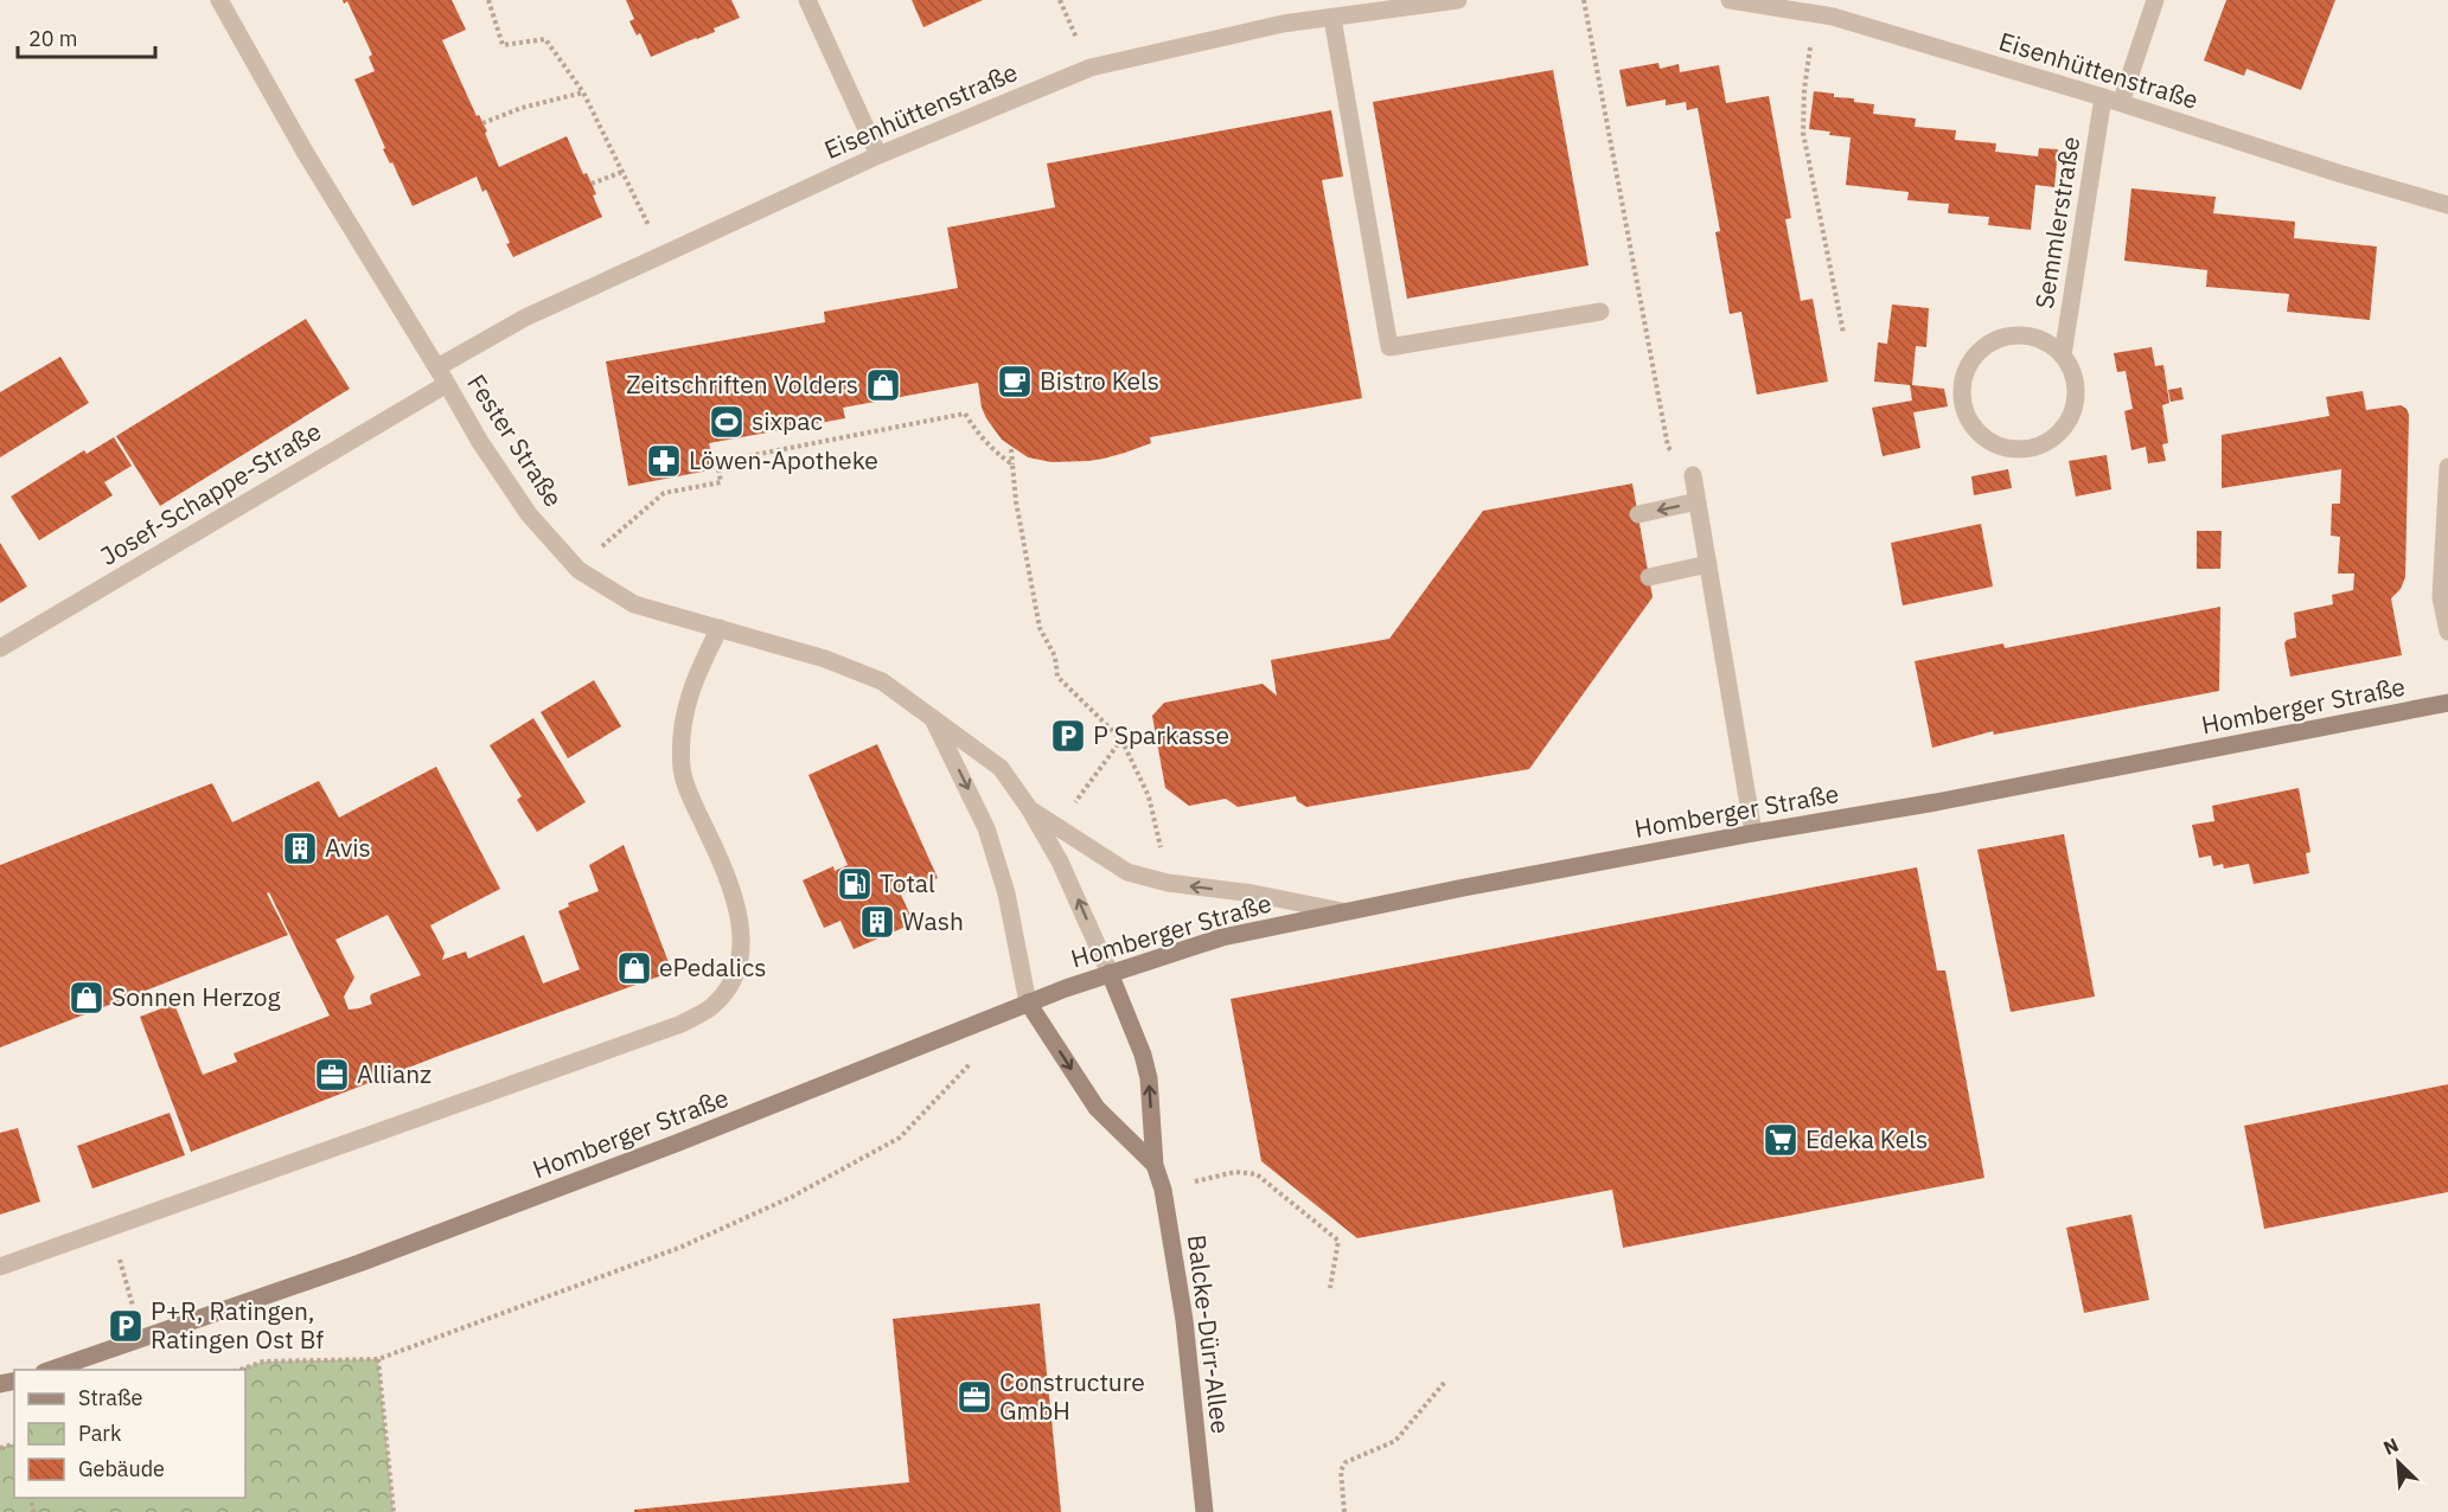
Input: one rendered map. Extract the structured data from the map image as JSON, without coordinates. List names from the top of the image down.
{
  "streets": {
    "main road": ["Homberger Straße", "Balcke-Dürr-Allee"],
    "street": [
      "Eisenhüttenstraße",
      "Semmlerstraße",
      "Fester Straße",
      "Josef-Schappe-Straße"
    ]
  },
  "crossings": [
    ["Eisenhüttenstraße", "Semmlerstraße"],
    ["Eisenhüttenstraße", "Fester Straße"],
    ["Fester Straße", "Josef-Schappe-Straße"],
    ["Fester Straße", "Homberger Straße"],
    ["Fester Straße", "Balcke-Dürr-Allee"],
    ["Homberger Straße", "Balcke-Dürr-Allee"]
  ],
  "places": {
    "cafe": ["Bistro Kels"],
    "shop": ["Zeitschriften Volders", "ePedalics", "Sonnen Herzog"],
    "sports": ["sixpac"],
    "pharmacy": ["Löwen-Apotheke"],
    "parking": ["P Sparkasse", "P+R, Ratingen, Ratingen Ost Bf"],
    "building": ["Avis", "Wash"],
    "fuel station": ["Total"],
    "office": ["Allianz", "Constructure GmbH"],
    "supermarket": ["Edeka Kels"]
  },
  "legend": ["Straße", "Park", "Gebäude"],
  "scale_bar": "20 m",
  "north": "top left"
}
